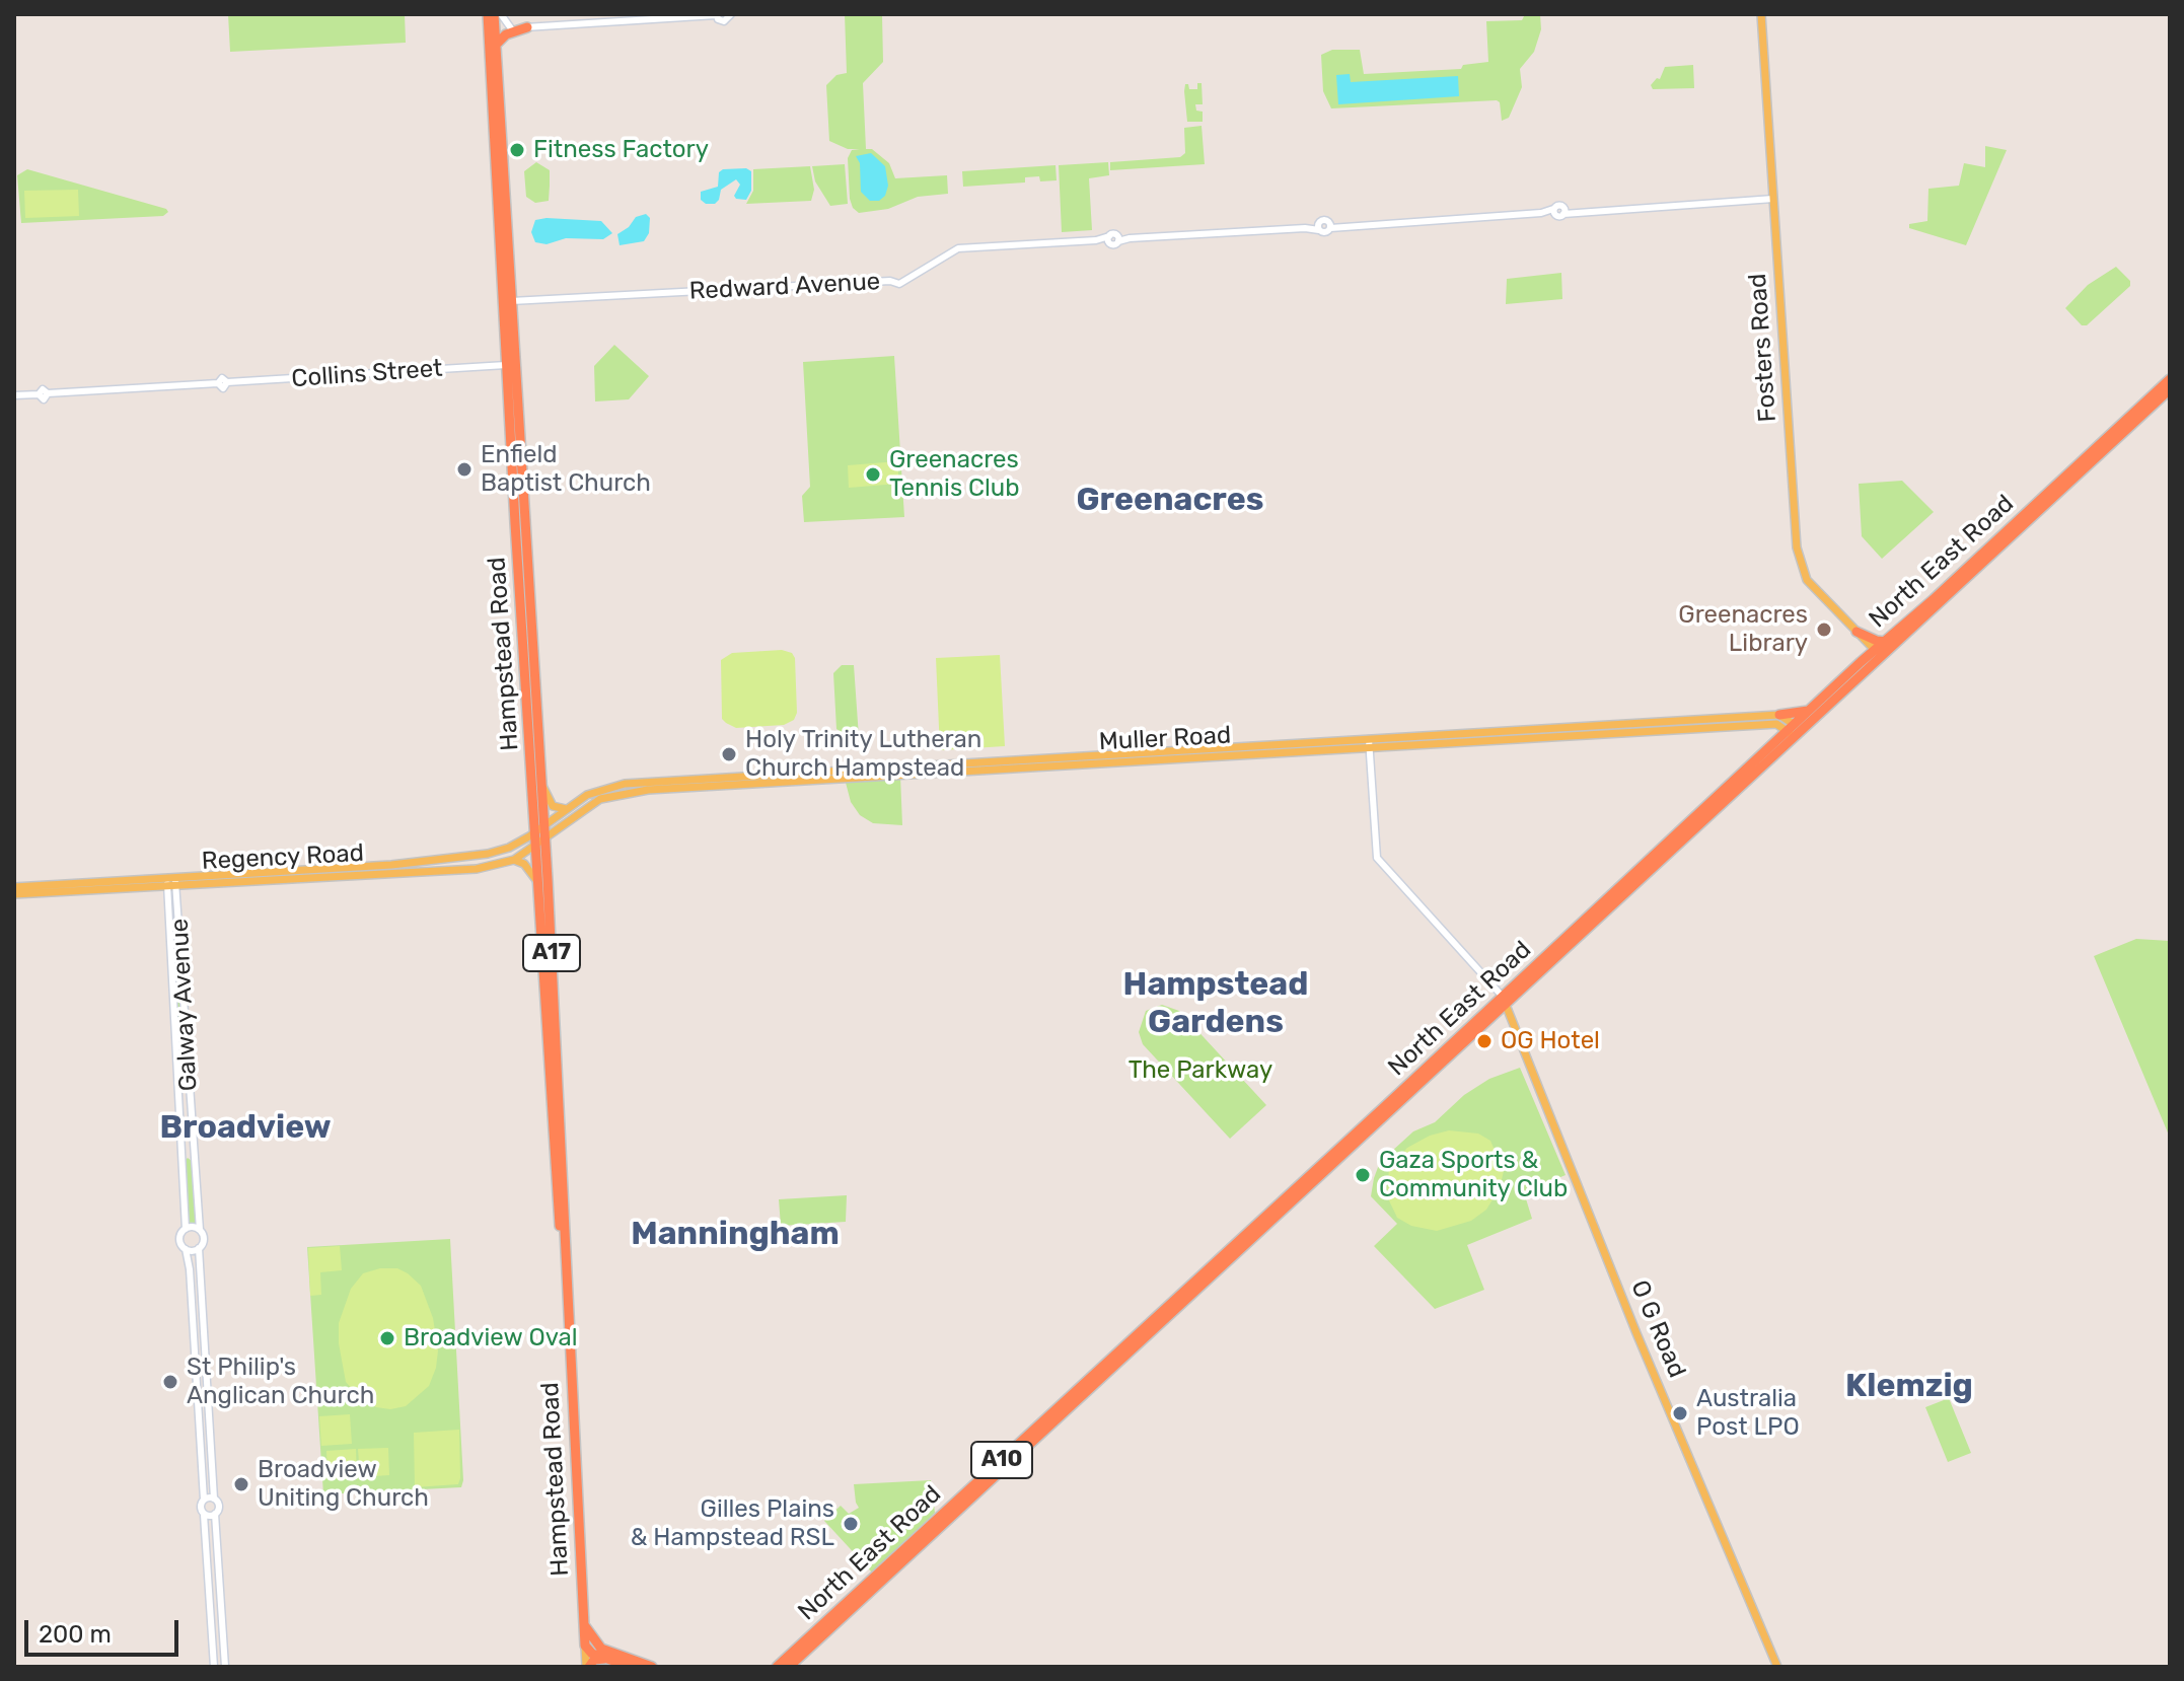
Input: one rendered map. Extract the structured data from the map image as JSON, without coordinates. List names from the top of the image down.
{
  "streets": {
    "highway": [
      "North East Road",
      "Hampstead Road",
      "A17",
      "A10"
    ],
    "main road": [
      "Fosters Road",
      "Muller Road",
      "Regency Road",
      "O G Road"
    ],
    "street": ["Redward Avenue", "Collins Street", "Galway Avenue"]
  },
  "crossings": [
    ["Redward Avenue", "Fosters Road"],
    ["Redward Avenue", "Hampstead Road"],
    ["Fosters Road", "North East Road"],
    ["Collins Street", "Hampstead Road"],
    ["North East Road", "Muller Road"],
    ["North East Road", "O G Road"],
    ["Hampstead Road", "Muller Road"],
    ["Hampstead Road", "Regency Road"],
    ["Muller Road", "Regency Road"],
    ["Regency Road", "Galway Avenue"]
  ],
  "districts": [
    "Greenacres",
    "Hampstead Gardens",
    "Broadview",
    "Manningham",
    "Klemzig"
  ],
  "parks": ["The Parkway"],
  "places": [
    "Fitness Factory",
    "Enfield Baptist Church",
    "Greenacres Tennis Club",
    "Greenacres Library",
    "Holy Trinity Lutheran Church Hampstead",
    "OG Hotel",
    "Gaza Sports & Community Club",
    "Broadview Oval",
    "St Philip's Anglican Church",
    "Australia Post LPO",
    "Broadview Uniting Church",
    "Gilles Plains & Hampstead RSL"
  ],
  "scale_bar": "200 m"
}
